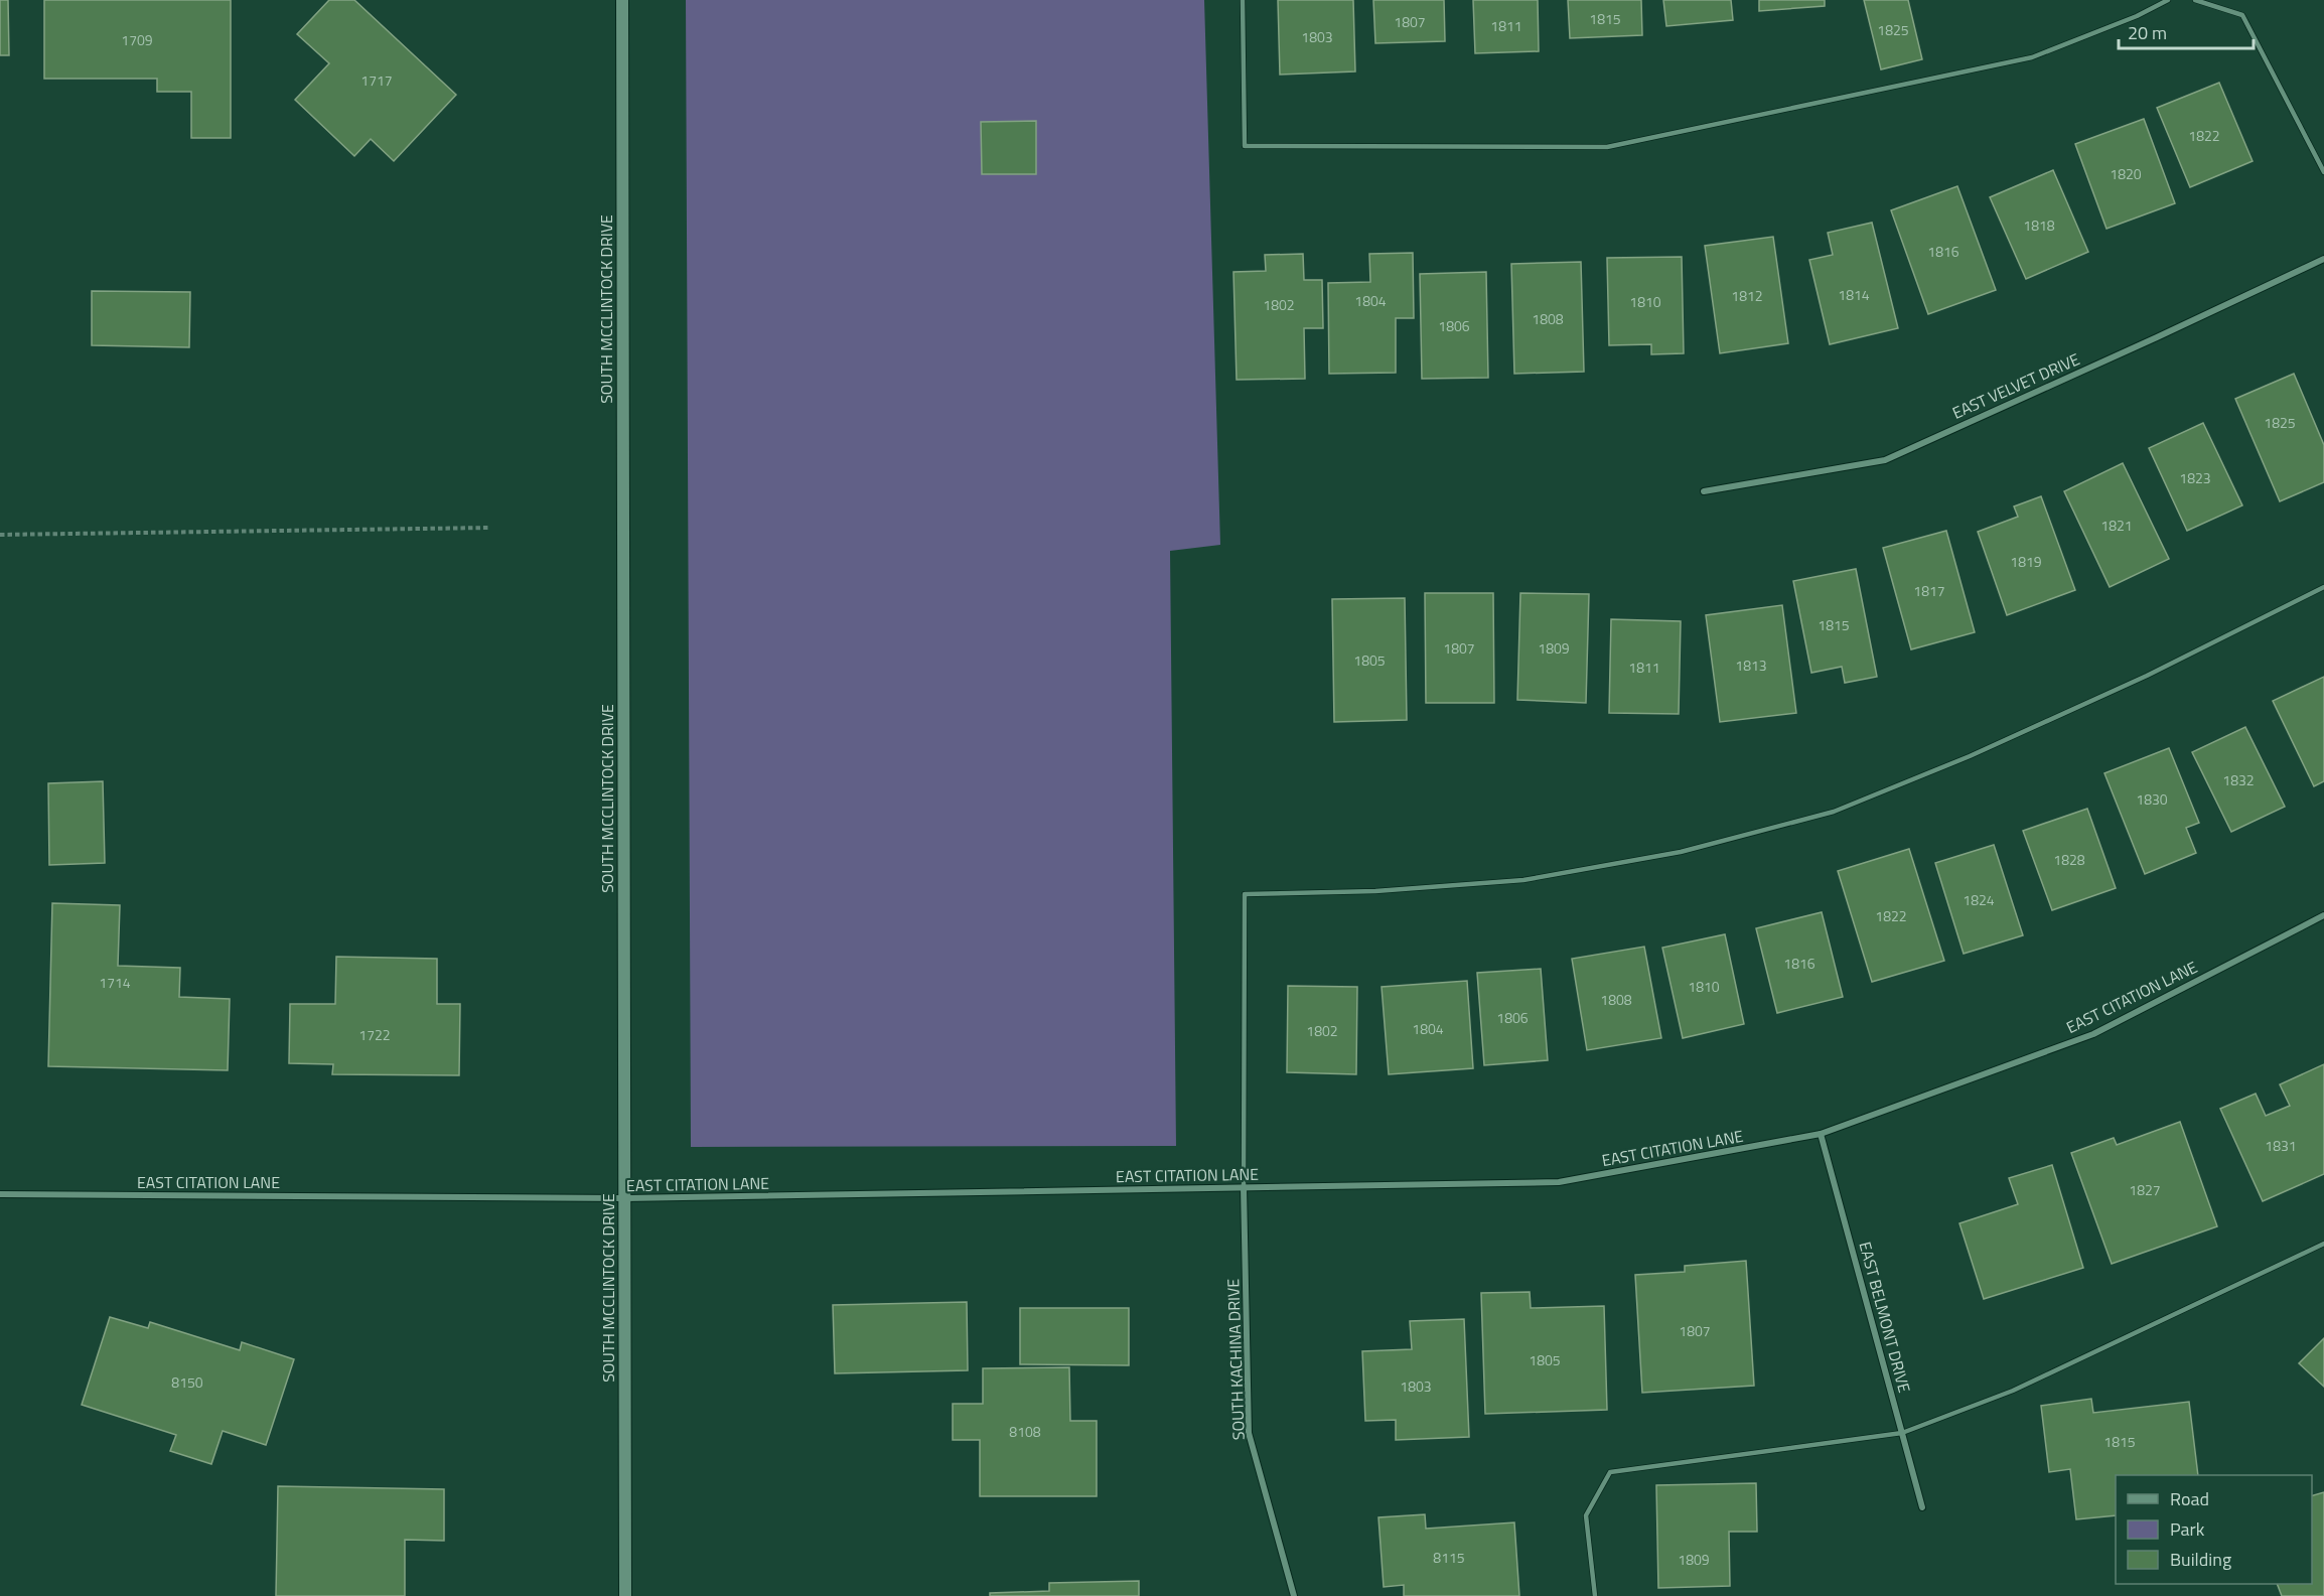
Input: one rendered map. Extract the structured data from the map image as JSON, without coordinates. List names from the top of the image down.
{
  "streets": {
    "main road": ["SOUTH MCCLINTOCK DRIVE"],
    "street": [
      "EAST VELVET DRIVE",
      "EAST CITATION LANE",
      "EAST BELMONT DRIVE",
      "SOUTH KACHINA DRIVE"
    ]
  },
  "crossings": [
    ["SOUTH MCCLINTOCK DRIVE", "EAST CITATION LANE"],
    ["EAST CITATION LANE", "EAST BELMONT DRIVE"],
    ["EAST CITATION LANE", "SOUTH KACHINA DRIVE"]
  ],
  "house_numbers": [
    "1815",
    "1807",
    "1811",
    "1825",
    "1803",
    "1709",
    "1717",
    "1822",
    "1820",
    "1818",
    "1816",
    "1814",
    "1812",
    "1804",
    "1810",
    "1802",
    "1808",
    "1806",
    "1825",
    "1823",
    "1821",
    "1819",
    "1817",
    "1815",
    "1807",
    "1809",
    "1805",
    "1813",
    "1811",
    "1832",
    "1830",
    "1828",
    "1824",
    "1822",
    "1816",
    "1714",
    "1810",
    "1808",
    "1806",
    "1804",
    "1802",
    "1722",
    "1831",
    "1827",
    "1807",
    "1805",
    "8150",
    "1803",
    "8108",
    "1815",
    "8115",
    "1809"
  ],
  "legend": ["Road", "Park", "Building"],
  "scale_bar": "20 m"
}
